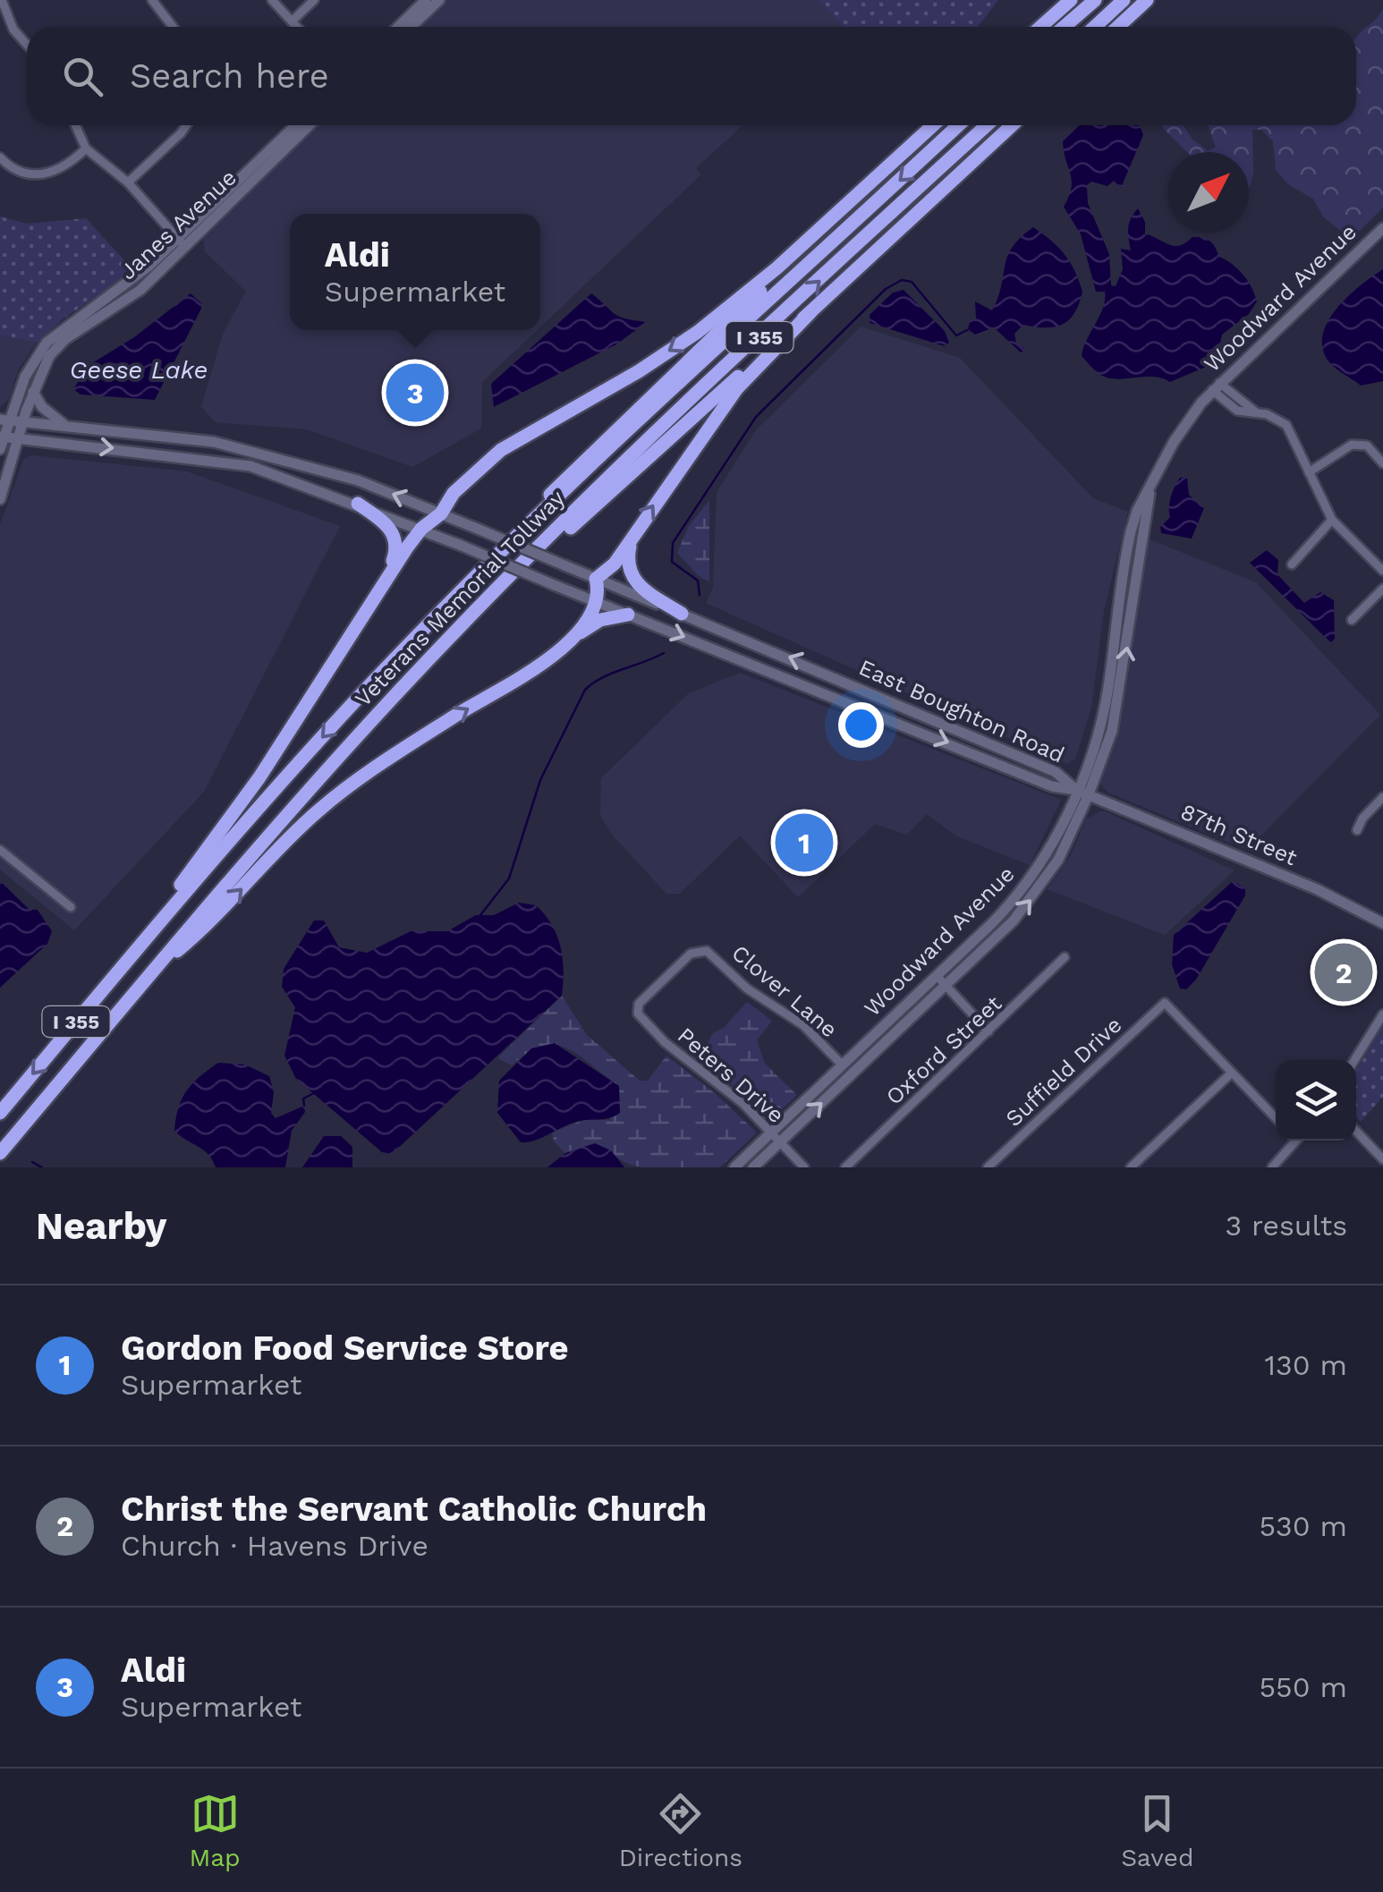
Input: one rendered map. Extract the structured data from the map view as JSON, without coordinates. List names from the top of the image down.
{
  "streets": {
    "highway": ["I 355", "Veterans Memorial Tollway"],
    "main road": [
      "Janes Avenue",
      "Woodward Avenue",
      "East Boughton Road",
      "87th Street"
    ],
    "street": [
      "Clover Lane",
      "Oxford Street",
      "Suffield Drive",
      "Peters Drive"
    ]
  },
  "crossings": [
    ["Janes Avenue", "East Boughton Road"],
    ["Woodward Avenue", "East Boughton Road"],
    ["Woodward Avenue", "87th Street"],
    ["Woodward Avenue", "Clover Lane"],
    ["Woodward Avenue", "Peters Drive"],
    ["East Boughton Road", "87th Street"],
    ["Clover Lane", "Peters Drive"]
  ],
  "water": ["Geese Lake"],
  "north": "top right",
  "page": {
    "search": "Search here",
    "popup": ["Aldi", "Supermarket"],
    "pins": ["3", "1", "2"],
    "heading": ["Nearby", "3 results"],
    "list": [
      {
        "mark": "1",
        "name": "Gordon Food Service Store",
        "note": "Supermarket",
        "value": "130 m"
      },
      {
        "mark": "2",
        "name": "Christ the Servant Catholic Church",
        "note": "Church · Havens Drive",
        "value": "530 m"
      },
      {
        "mark": "3",
        "name": "Aldi",
        "note": "Supermarket",
        "value": "550 m"
      }
    ],
    "nav": ["Map", "Directions", "Saved"]
  }
}
